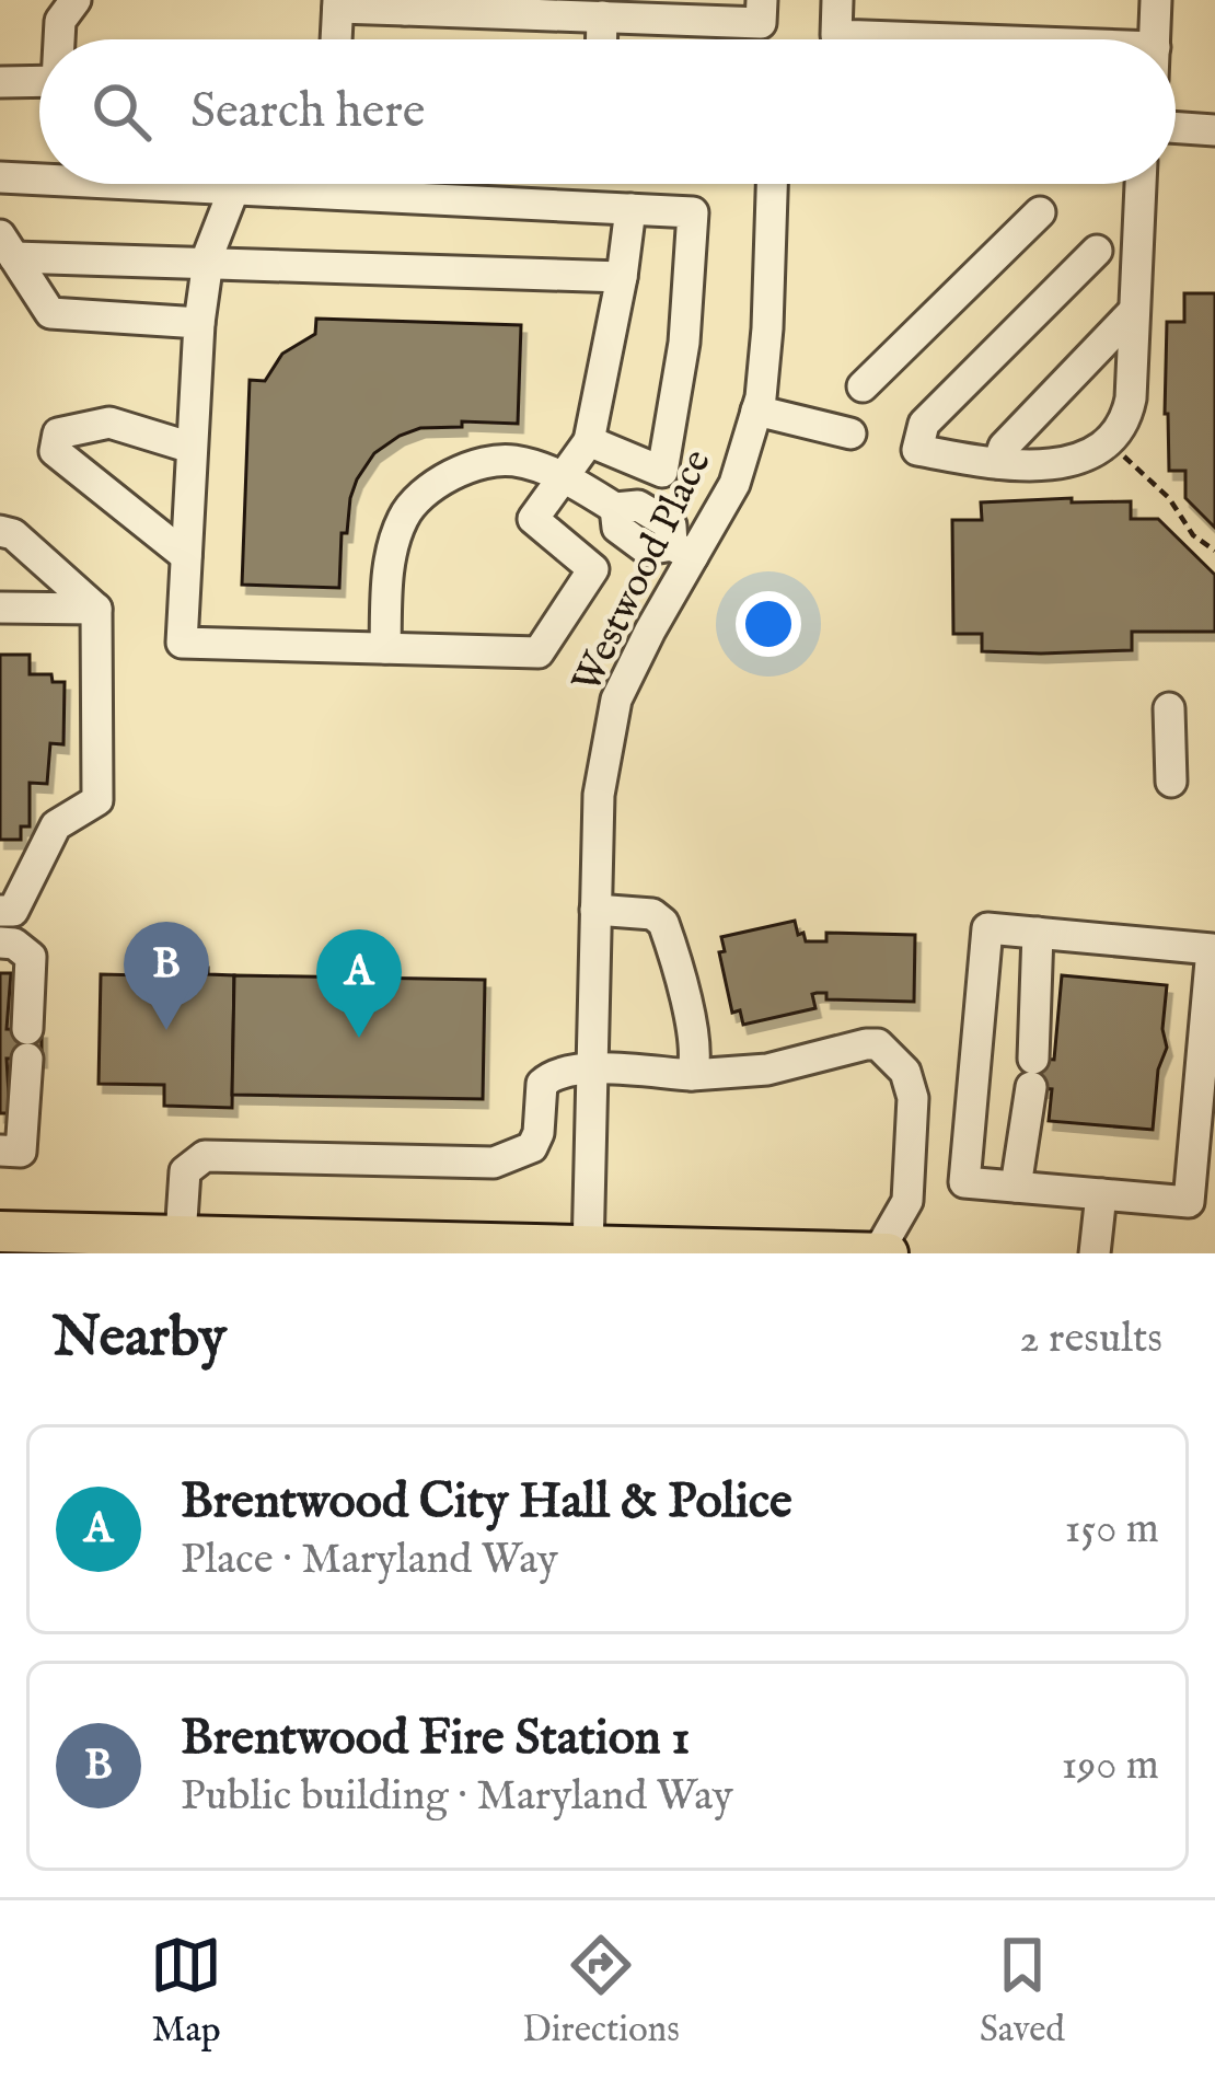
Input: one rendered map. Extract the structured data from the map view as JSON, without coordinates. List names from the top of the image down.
{
  "streets": {
    "street": ["Westwood Place"]
  },
  "page": {
    "search": "Search here",
    "pins": ["B", "A"],
    "heading": ["Nearby", "2 results"],
    "list": [
      {
        "mark": "A",
        "name": "Brentwood City Hall & Police",
        "note": "Place · Maryland Way",
        "value": "150 m"
      },
      {
        "mark": "B",
        "name": "Brentwood Fire Station 1",
        "note": "Public building · Maryland Way",
        "value": "190 m"
      }
    ],
    "nav": ["Map", "Directions", "Saved"]
  }
}
